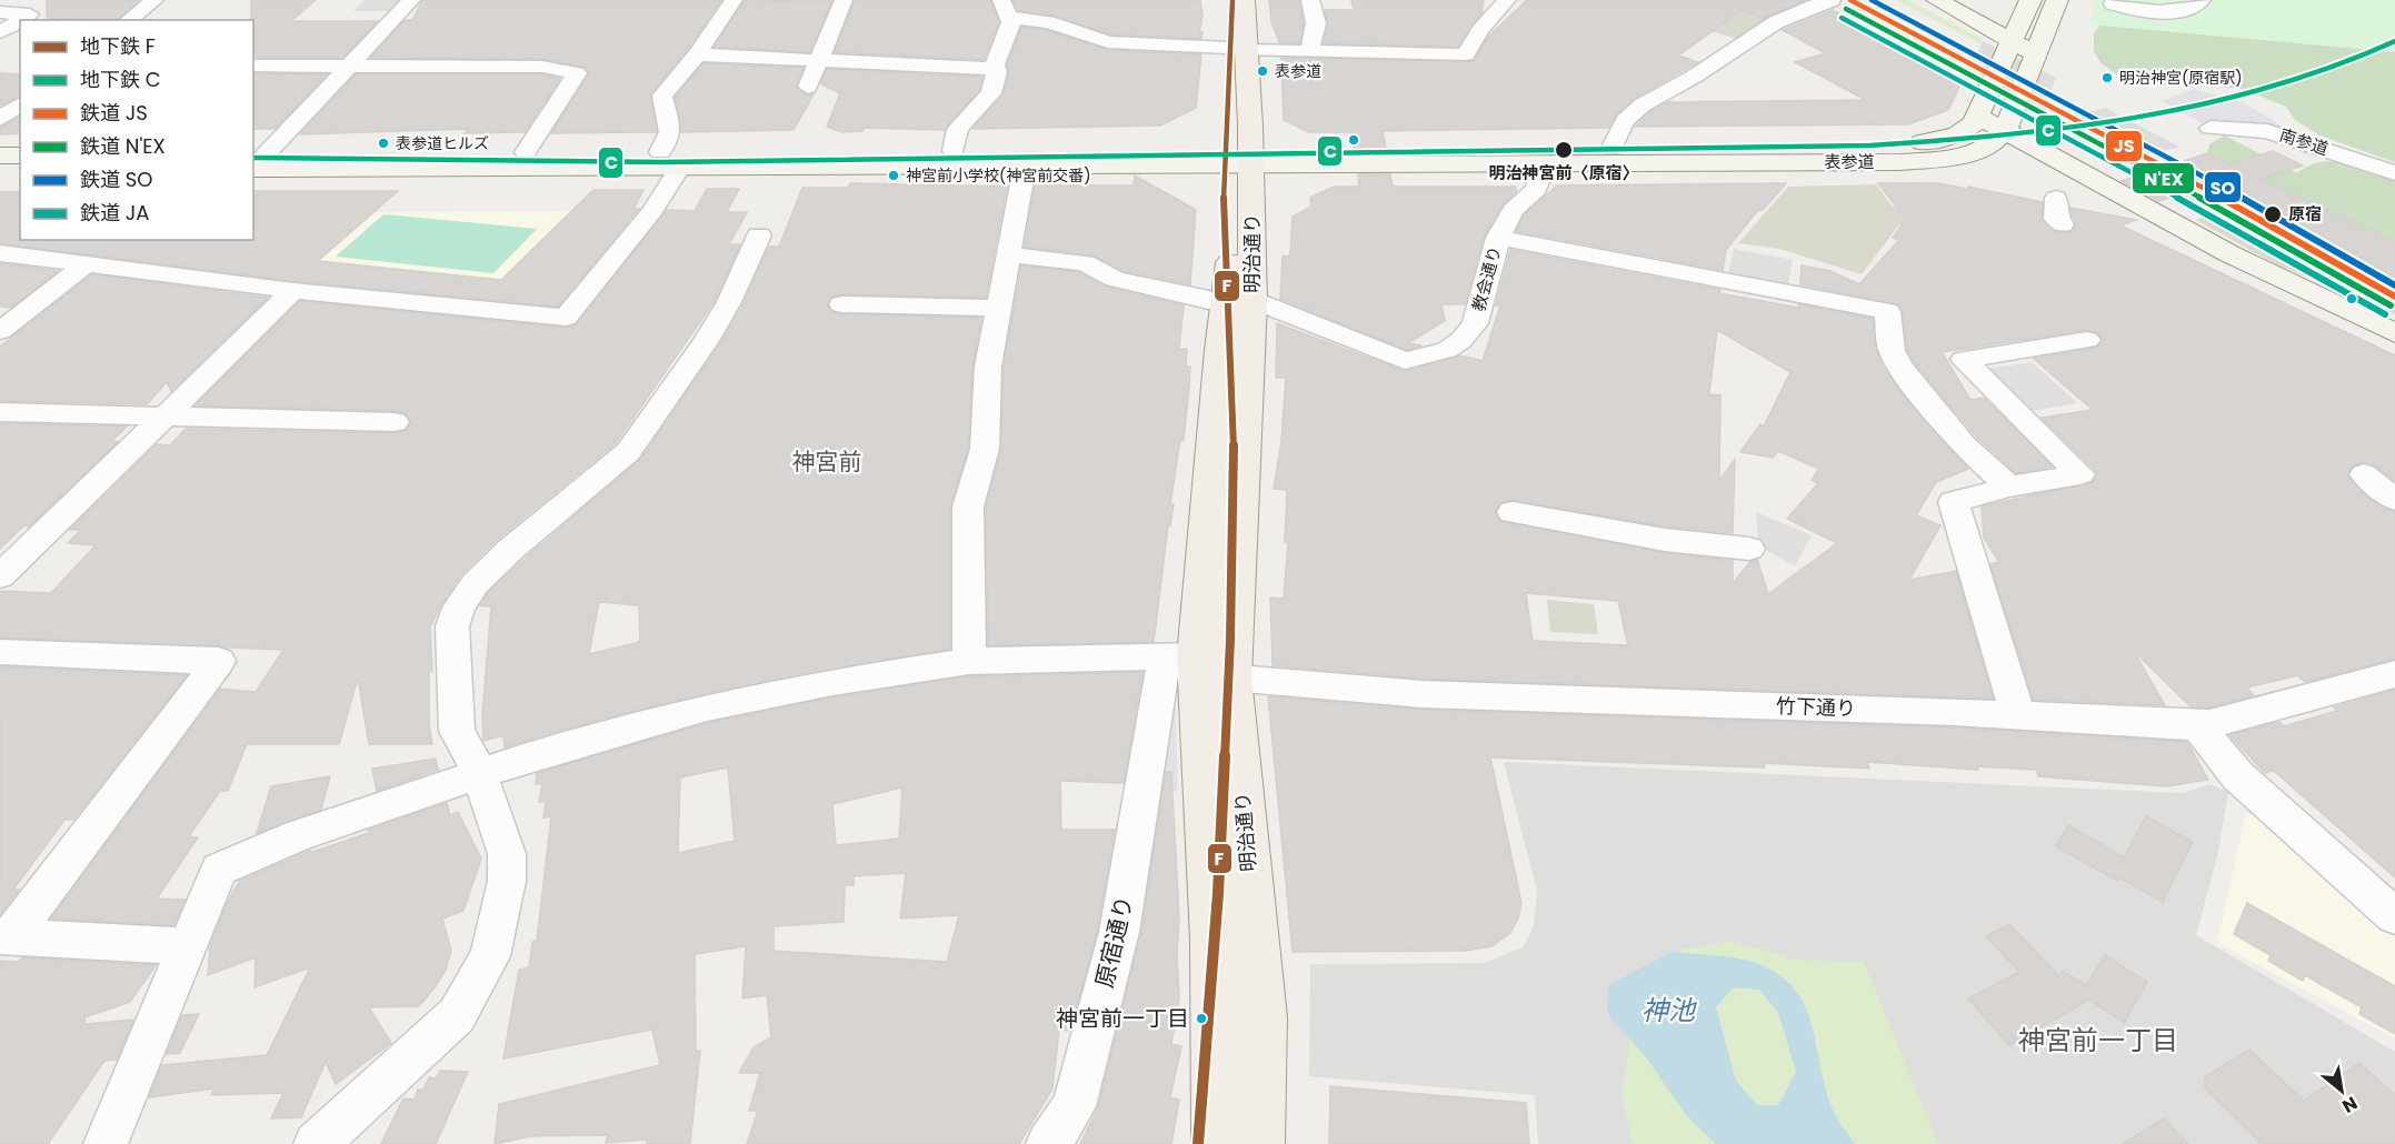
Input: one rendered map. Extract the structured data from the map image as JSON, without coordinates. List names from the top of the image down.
{
  "streets": {
    "main road": ["表参道", "明治通り"],
    "street": [
      "南参道",
      "教会通り",
      "竹下通り",
      "原宿通り"
    ]
  },
  "crossings": [
    ["表参道", "明治通り"],
    ["表参道", "教会通り"],
    ["明治通り", "教会通り"],
    ["明治通り", "竹下通り"],
    ["明治通り", "原宿通り"]
  ],
  "districts": ["神宮前", "神宮前一丁目"],
  "water": ["神池"],
  "places": [
    "表参道",
    "明治神宮(原宿駅)",
    "表参道ヒルズ",
    "明治神宮前〈原宿〉",
    "神宮前小学校(神宮前交番)",
    "原宿",
    "神宮前一丁目"
  ],
  "lines": [
    "metro line F",
    "rail line JS",
    "rail line SO",
    "rail line N'EX",
    "rail line JA",
    "metro line C"
  ],
  "legend": [
    "地下鉄 F",
    "地下鉄 C",
    "鉄道 JS",
    "鉄道 N'EX",
    "鉄道 SO",
    "鉄道 JA"
  ],
  "north": "bottom right"
}
